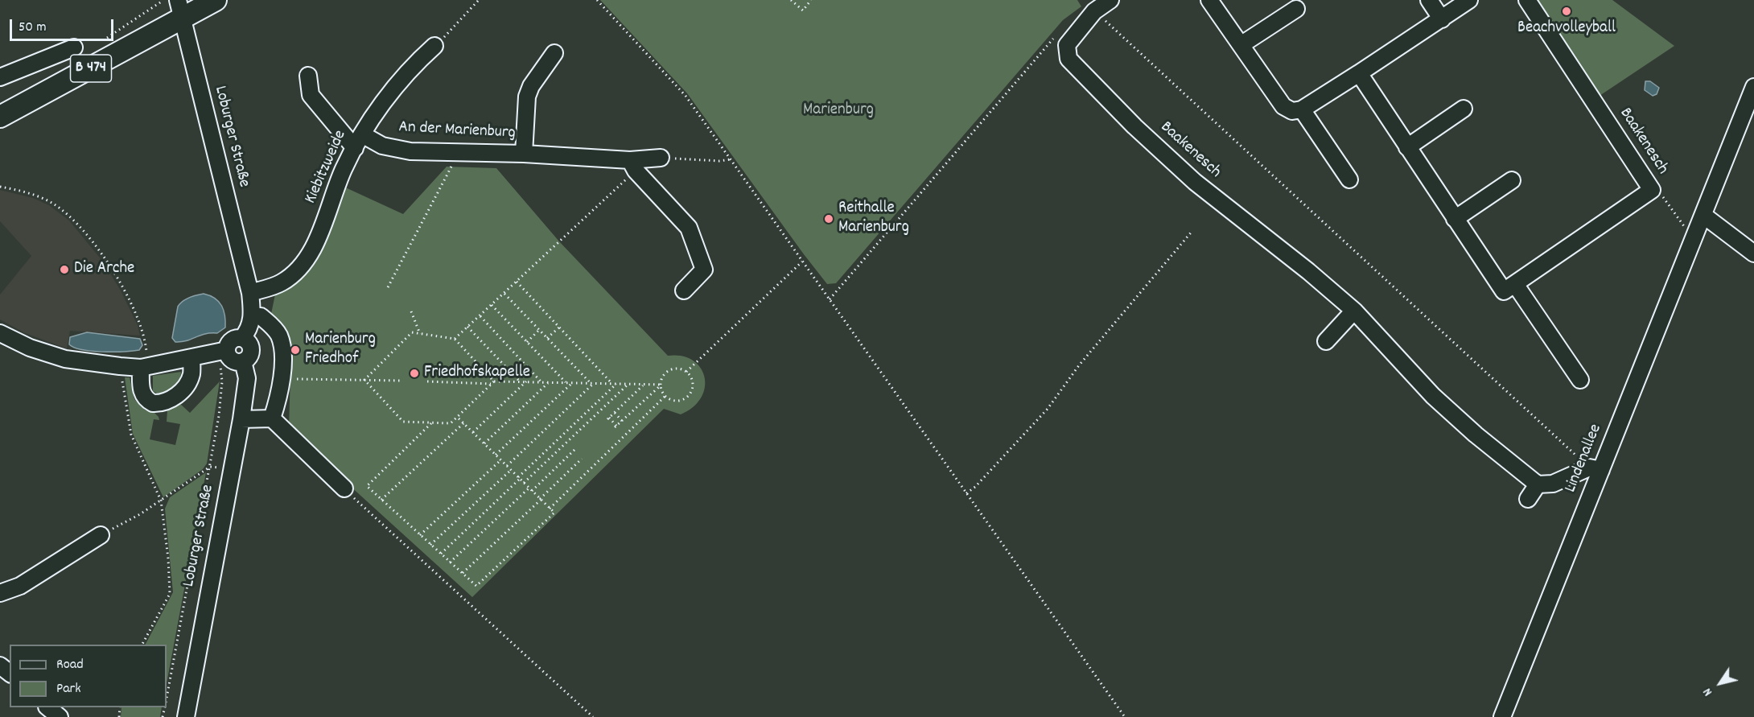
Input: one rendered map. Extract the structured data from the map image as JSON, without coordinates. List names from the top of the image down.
{
  "streets": {
    "main road": ["B 474"],
    "street": [
      "An der Marienburg",
      "Loburger Straße",
      "Baakenesch",
      "Kiebitzweide",
      "Lindenallee"
    ]
  },
  "crossings": [
    ["B 474", "Loburger Straße"],
    ["An der Marienburg", "Kiebitzweide"],
    ["Loburger Straße", "Kiebitzweide"]
  ],
  "parks": ["Marienburg"],
  "places": [
    "Beachvolleyball",
    "Reithalle Marienburg",
    "Die Arche",
    "Marienburg Friedhof",
    "Friedhofskapelle"
  ],
  "legend": ["Road", "Park"],
  "scale_bar": "50 m",
  "north": "bottom left"
}
